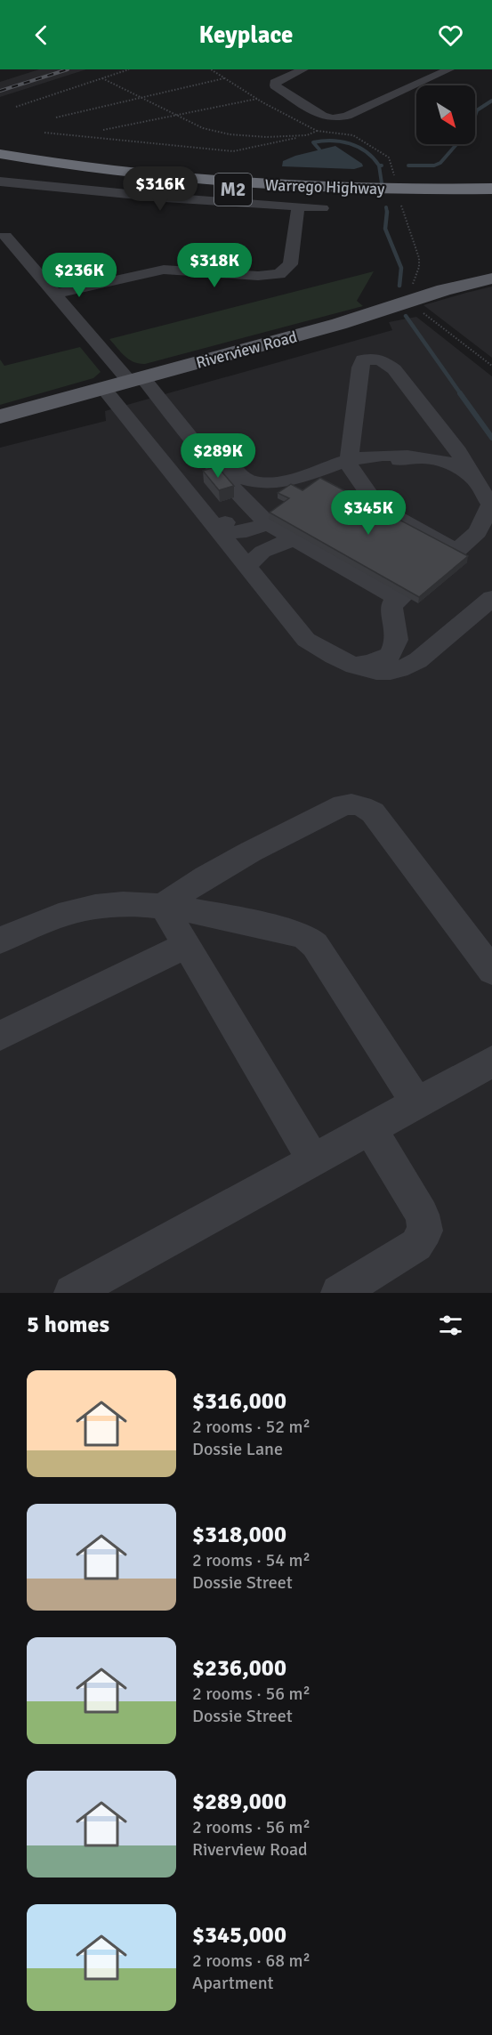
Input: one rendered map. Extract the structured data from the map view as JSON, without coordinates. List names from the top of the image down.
{
  "streets": {
    "highway": ["Warrego Highway", "M2"],
    "main road": ["Riverview Road"]
  },
  "north": "bottom right",
  "page": {
    "header": "Keyplace",
    "price": [
      "$316K",
      "$318K",
      "$236K",
      "$289K",
      "$345K"
    ],
    "heading": "5 homes",
    "list": [
      {
        "name": "$316,000",
        "note": "2 rooms · 52 m² · Dossie Lane"
      },
      {
        "name": "$318,000",
        "note": "2 rooms · 54 m² · Dossie Street"
      },
      {
        "name": "$236,000",
        "note": "2 rooms · 56 m² · Dossie Street"
      },
      {
        "name": "$289,000",
        "note": "2 rooms · 56 m² · Riverview Road"
      },
      {
        "name": "$345,000",
        "note": "2 rooms · 68 m² · Apartment"
      }
    ]
  }
}
